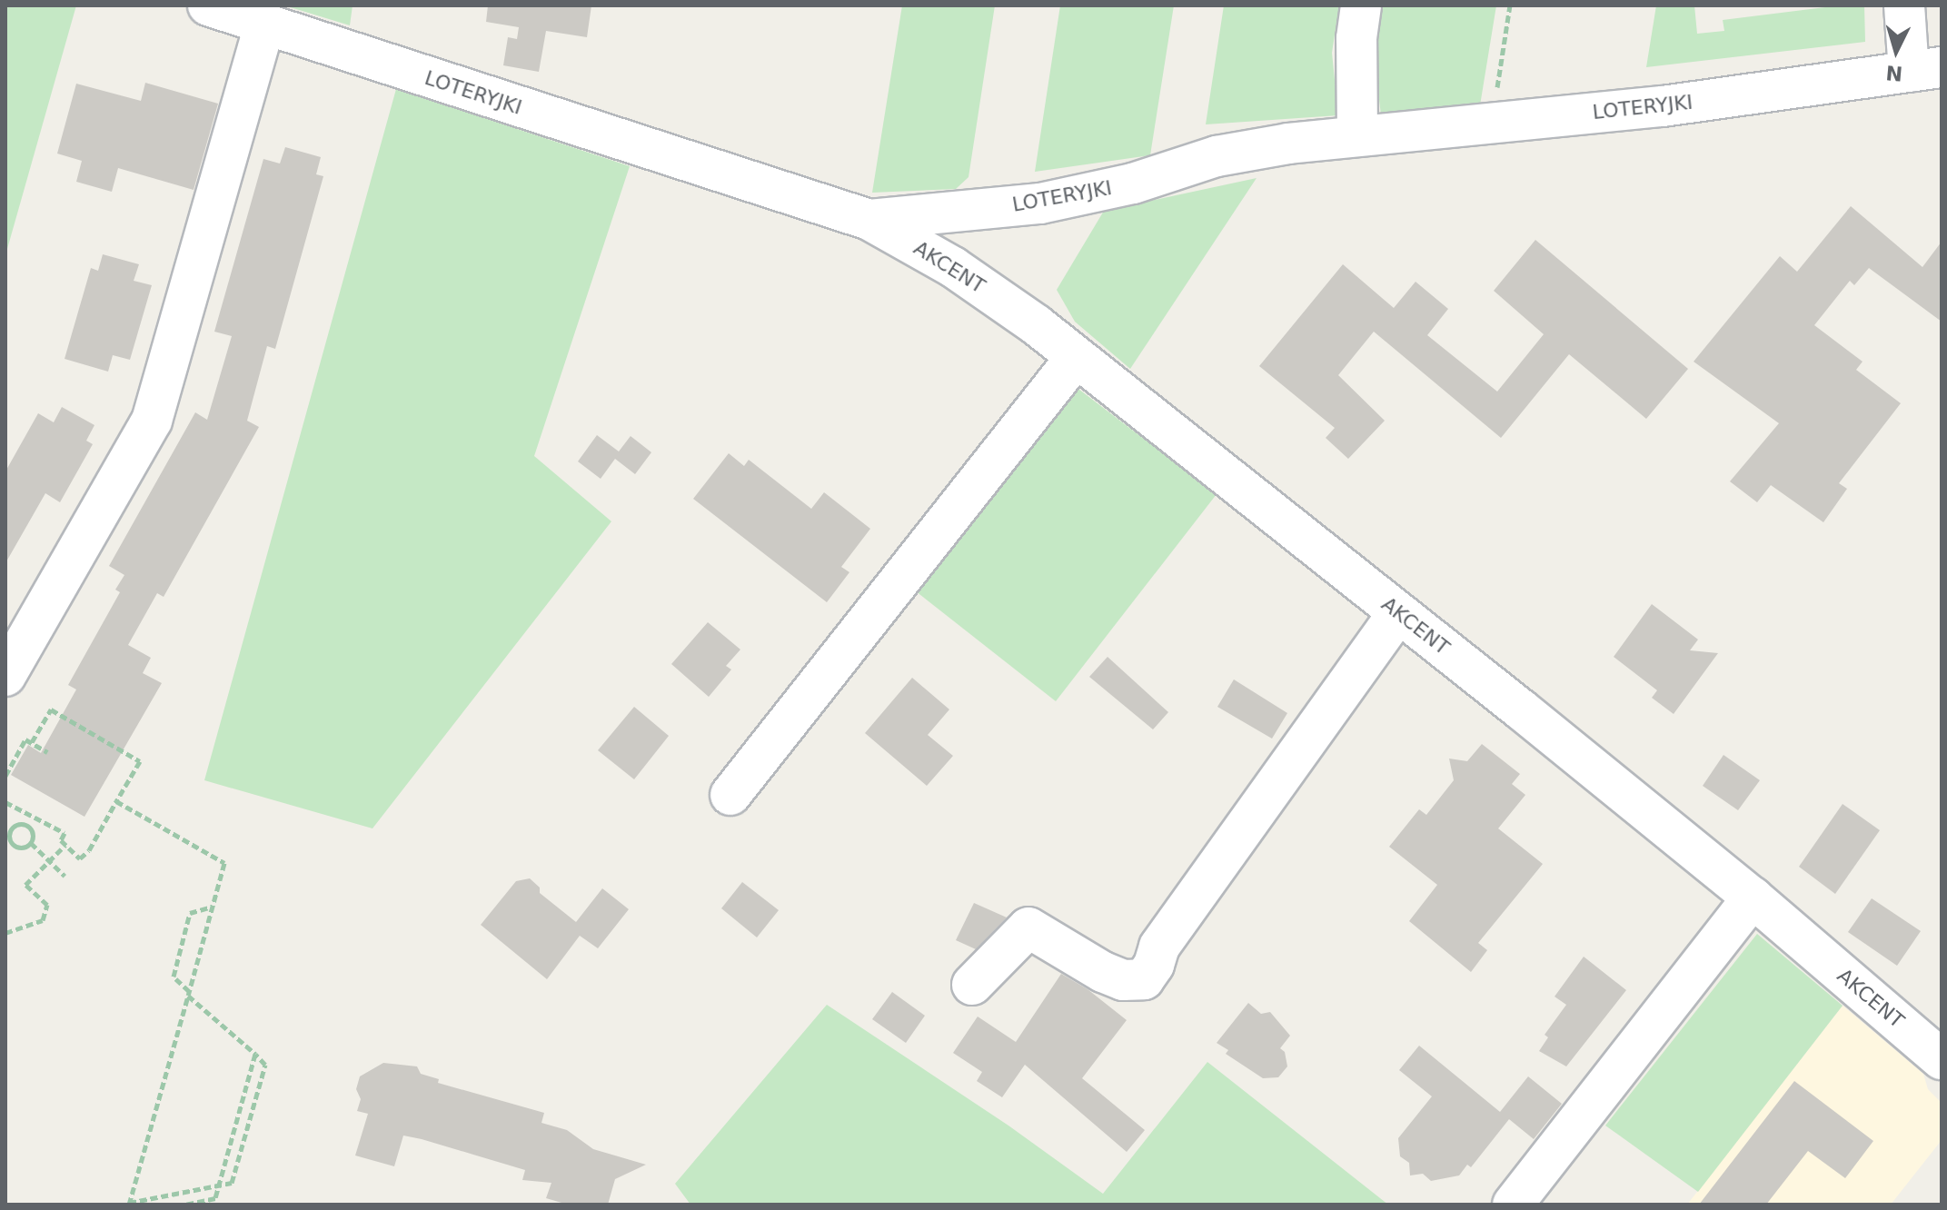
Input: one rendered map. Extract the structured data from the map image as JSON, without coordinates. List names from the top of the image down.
{
  "streets": {
    "street": ["LOTERYJKI", "AKCENT"]
  },
  "crossings": [
    ["LOTERYJKI", "AKCENT"]
  ],
  "north": "bottom"
}
